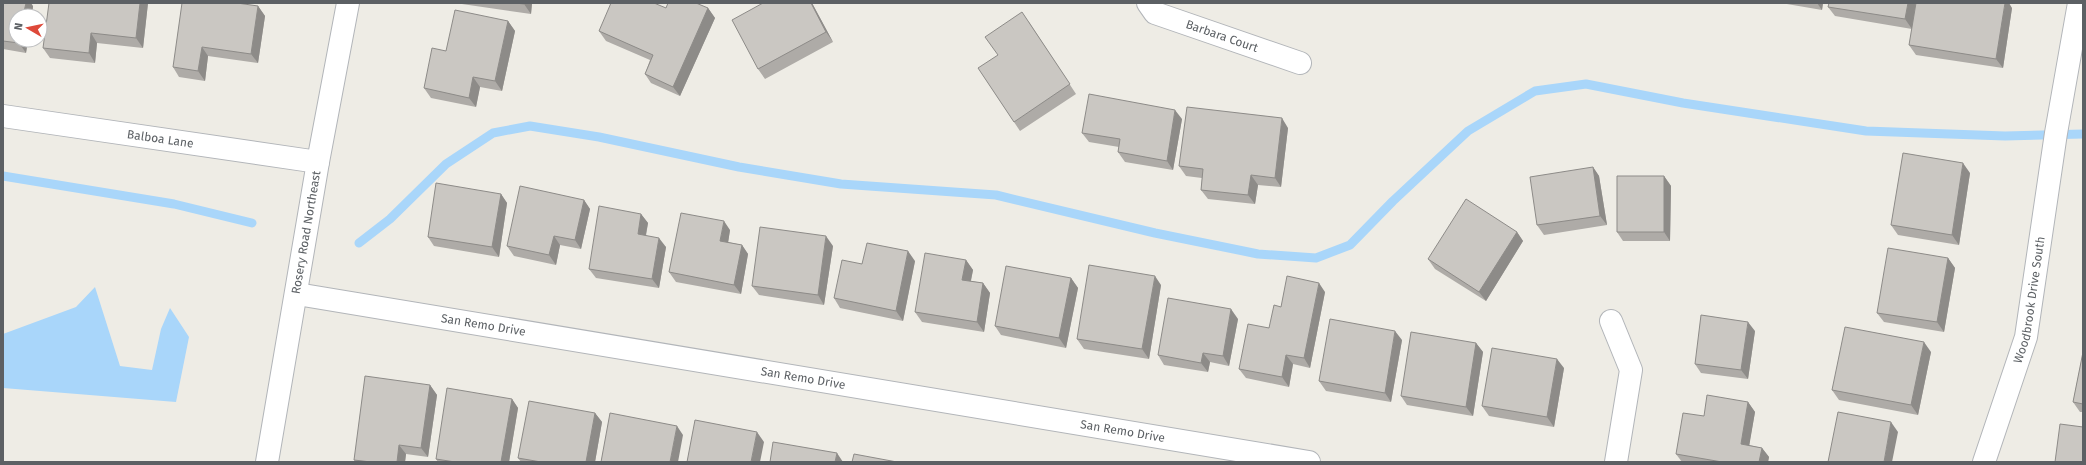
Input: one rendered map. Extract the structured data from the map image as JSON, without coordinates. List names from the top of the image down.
{
  "streets": {
    "street": [
      "Barbara Court",
      "Balboa Lane",
      "Rosery Road Northeast",
      "Woodbrook Drive South",
      "San Remo Drive"
    ]
  },
  "crossings": [
    ["Balboa Lane", "Rosery Road Northeast"],
    ["Rosery Road Northeast", "San Remo Drive"]
  ],
  "north": "left"
}
